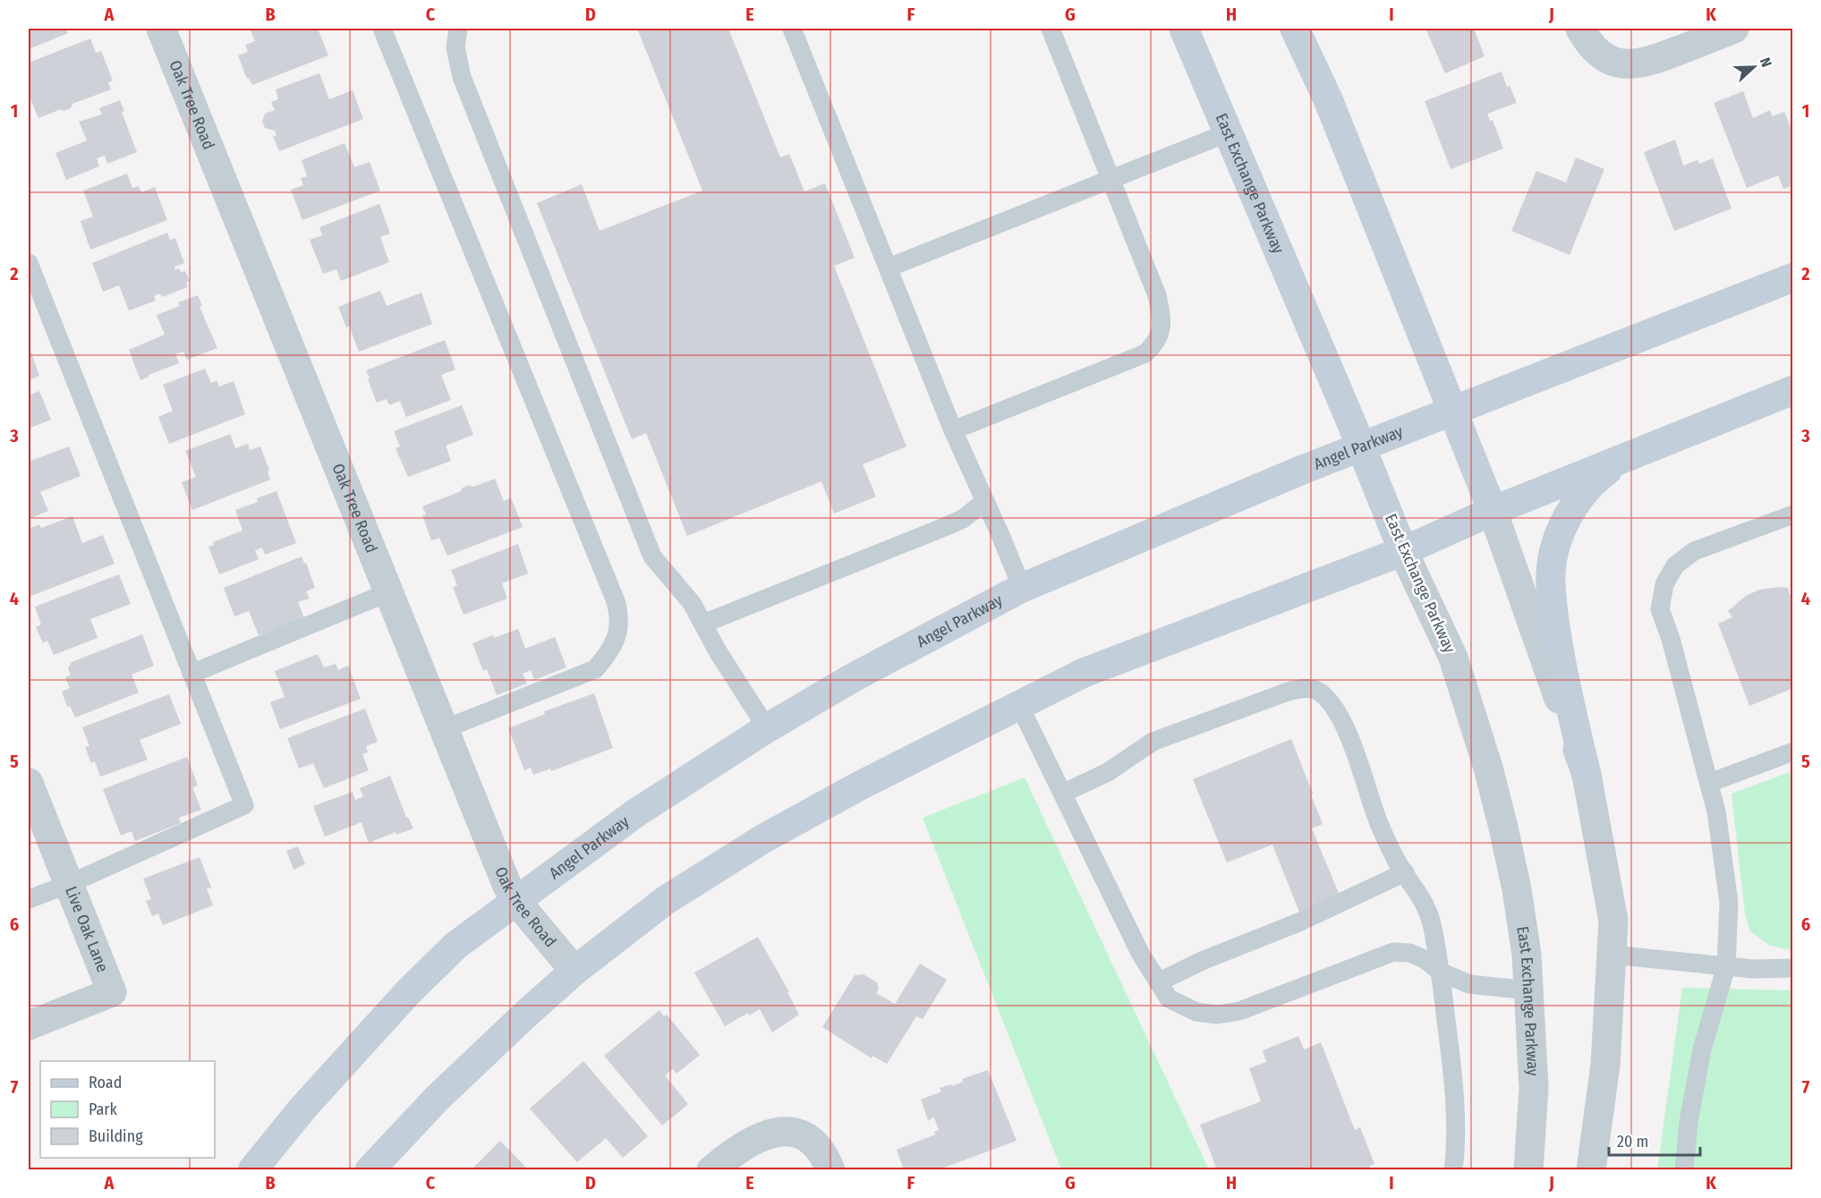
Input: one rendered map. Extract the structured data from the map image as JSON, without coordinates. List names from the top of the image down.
{
  "streets": {
    "main road": ["East Exchange Parkway", "Angel Parkway"],
    "street": ["Oak Tree Road", "Live Oak Lane"]
  },
  "crossings": [
    ["Oak Tree Road", "Angel Parkway"],
    ["East Exchange Parkway", "Angel Parkway"]
  ],
  "legend": ["Road", "Park", "Building"],
  "scale_bar": "20 m",
  "north": "right",
  "grid": {
    "columns": [
      "A",
      "B",
      "C",
      "D",
      "E",
      "F",
      "G",
      "H",
      "I",
      "J",
      "K"
    ],
    "rows": [
      "1",
      "2",
      "3",
      "4",
      "5",
      "6",
      "7"
    ]
  }
}
